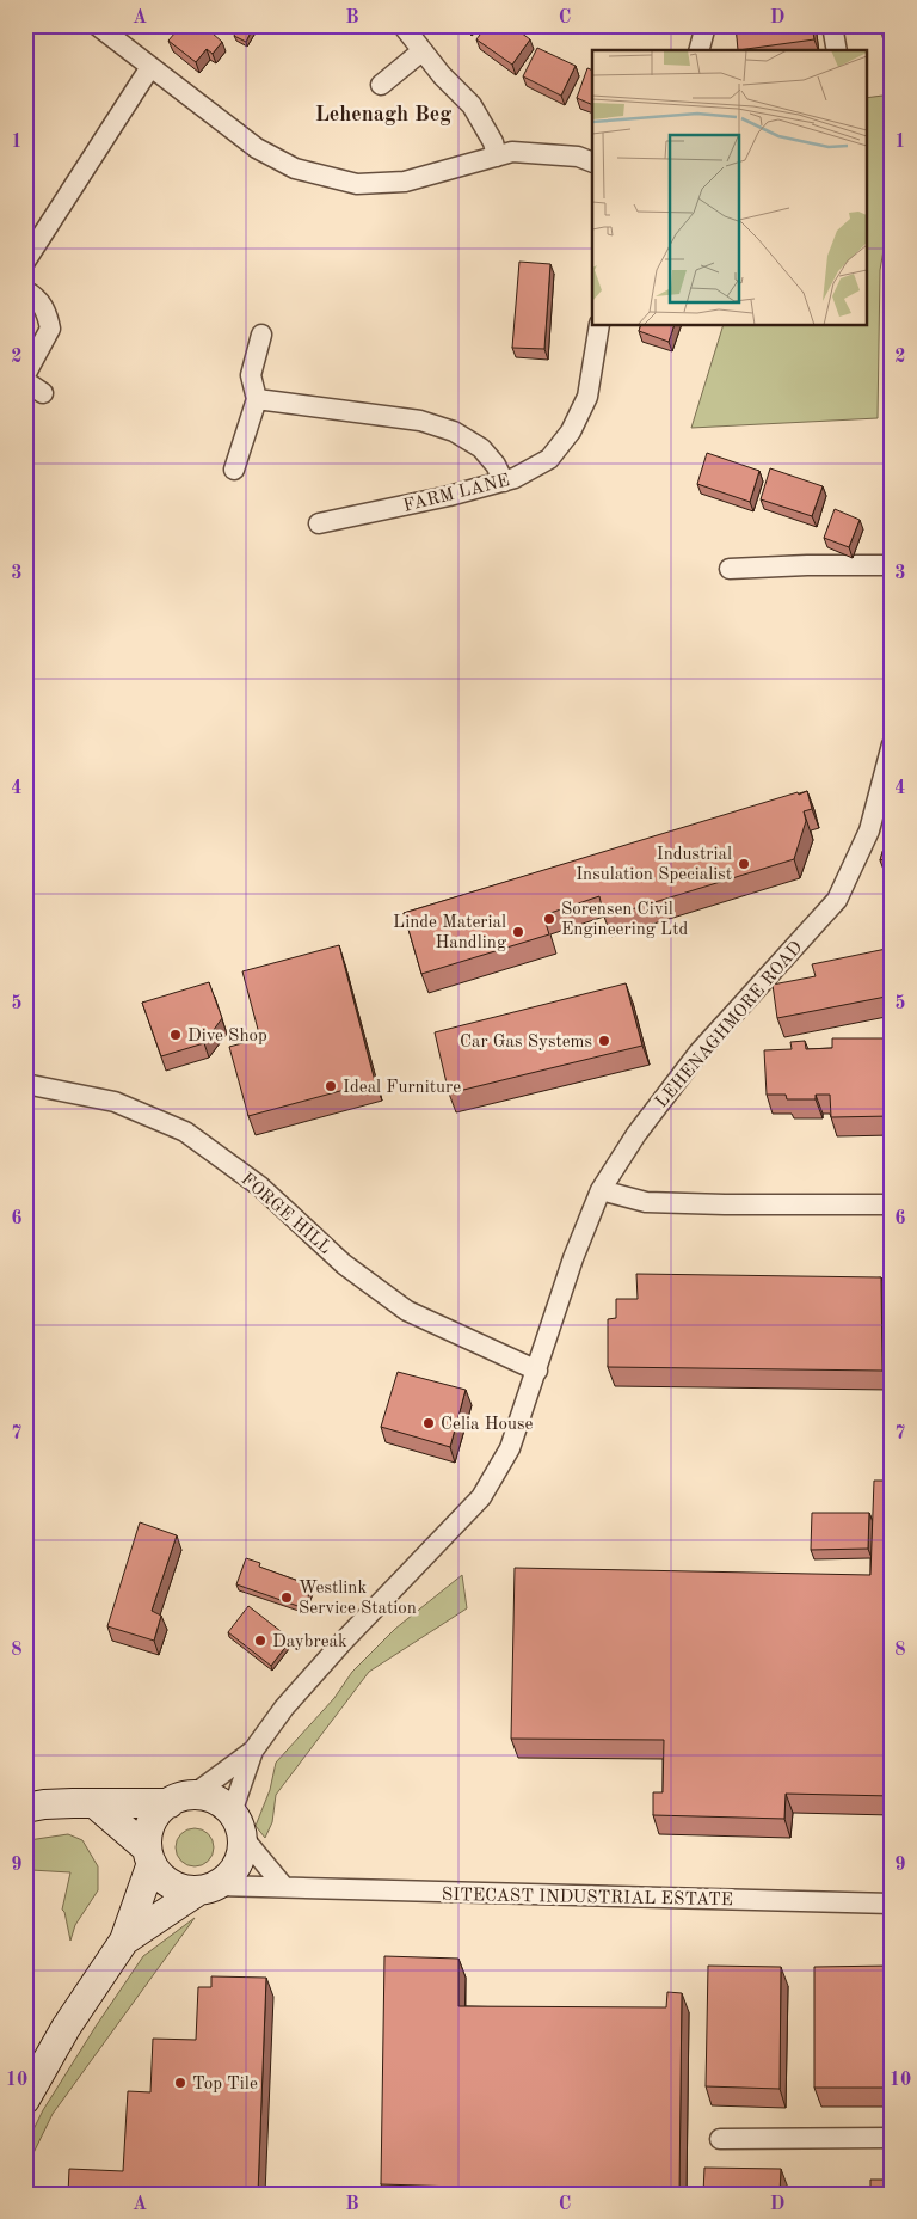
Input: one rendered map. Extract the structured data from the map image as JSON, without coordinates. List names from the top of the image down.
{
  "streets": {
    "street": [
      "FARM LANE",
      "LEHENAGHMORE ROAD",
      "FORGE HILL",
      "SITECAST INDUSTRIAL ESTATE"
    ]
  },
  "crossings": [
    ["LEHENAGHMORE ROAD", "FORGE HILL"]
  ],
  "districts": ["Lehenagh Beg"],
  "places": [
    "Industrial Insulation Specialist",
    "Sorensen Civil Engineering Ltd",
    "Linde Material Handling",
    "Dive Shop",
    "Car Gas Systems",
    "Ideal Furniture",
    "Celia House",
    "Westlink Service Station",
    "Daybreak",
    "Top Tile"
  ],
  "grid": {
    "columns": [
      "A",
      "B",
      "C",
      "D"
    ],
    "rows": [
      "1",
      "2",
      "3",
      "4",
      "5",
      "6",
      "7",
      "8",
      "9",
      "10"
    ]
  }
}
